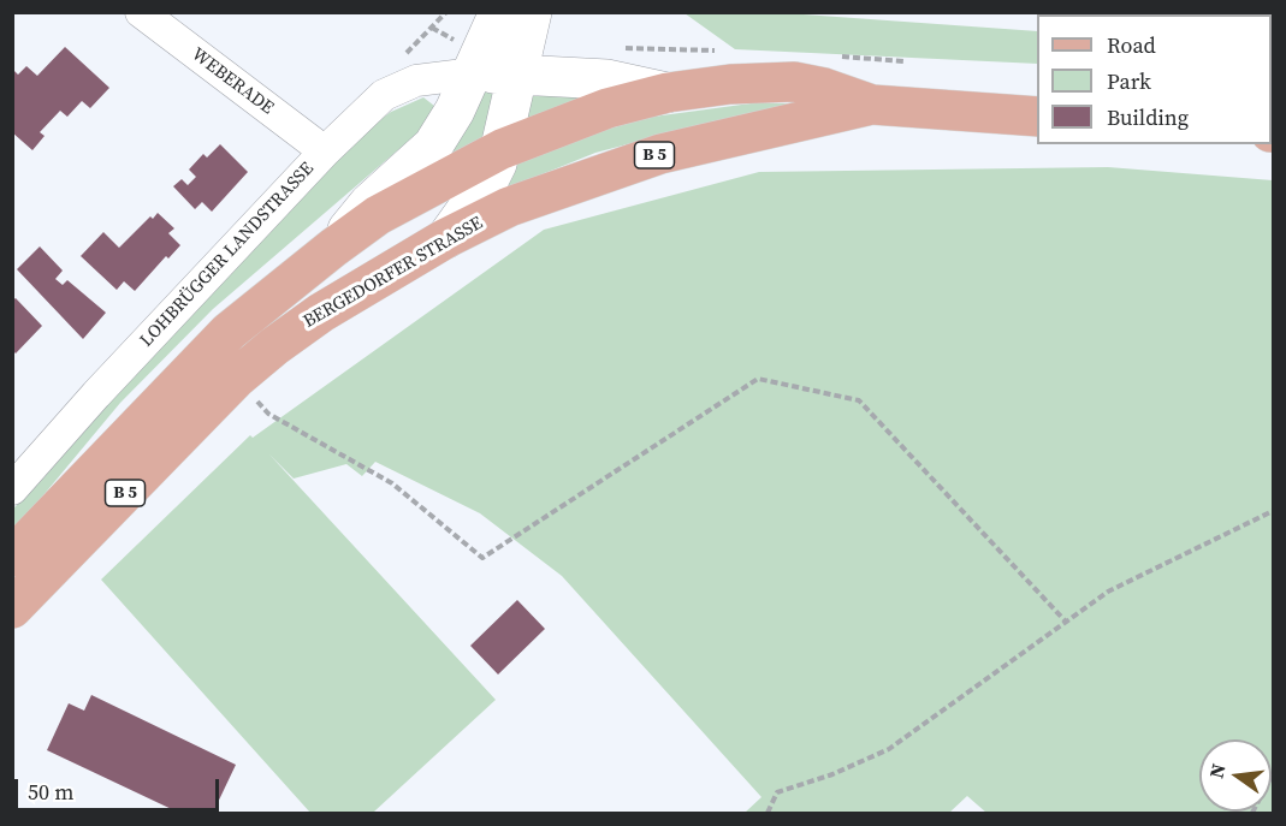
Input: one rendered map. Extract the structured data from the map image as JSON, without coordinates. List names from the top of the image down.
{
  "streets": {
    "main road": ["B 5", "BERGEDORFER STRASSE"],
    "street": ["WEBERADE", "LOHBRÜGGER LANDSTRASSE"]
  },
  "crossings": [
    ["WEBERADE", "LOHBRÜGGER LANDSTRASSE"],
    ["B 5", "BERGEDORFER STRASSE"],
    ["LOHBRÜGGER LANDSTRASSE", "BERGEDORFER STRASSE"]
  ],
  "legend": ["Road", "Park", "Building"],
  "scale_bar": "50 m",
  "north": "left"
}
